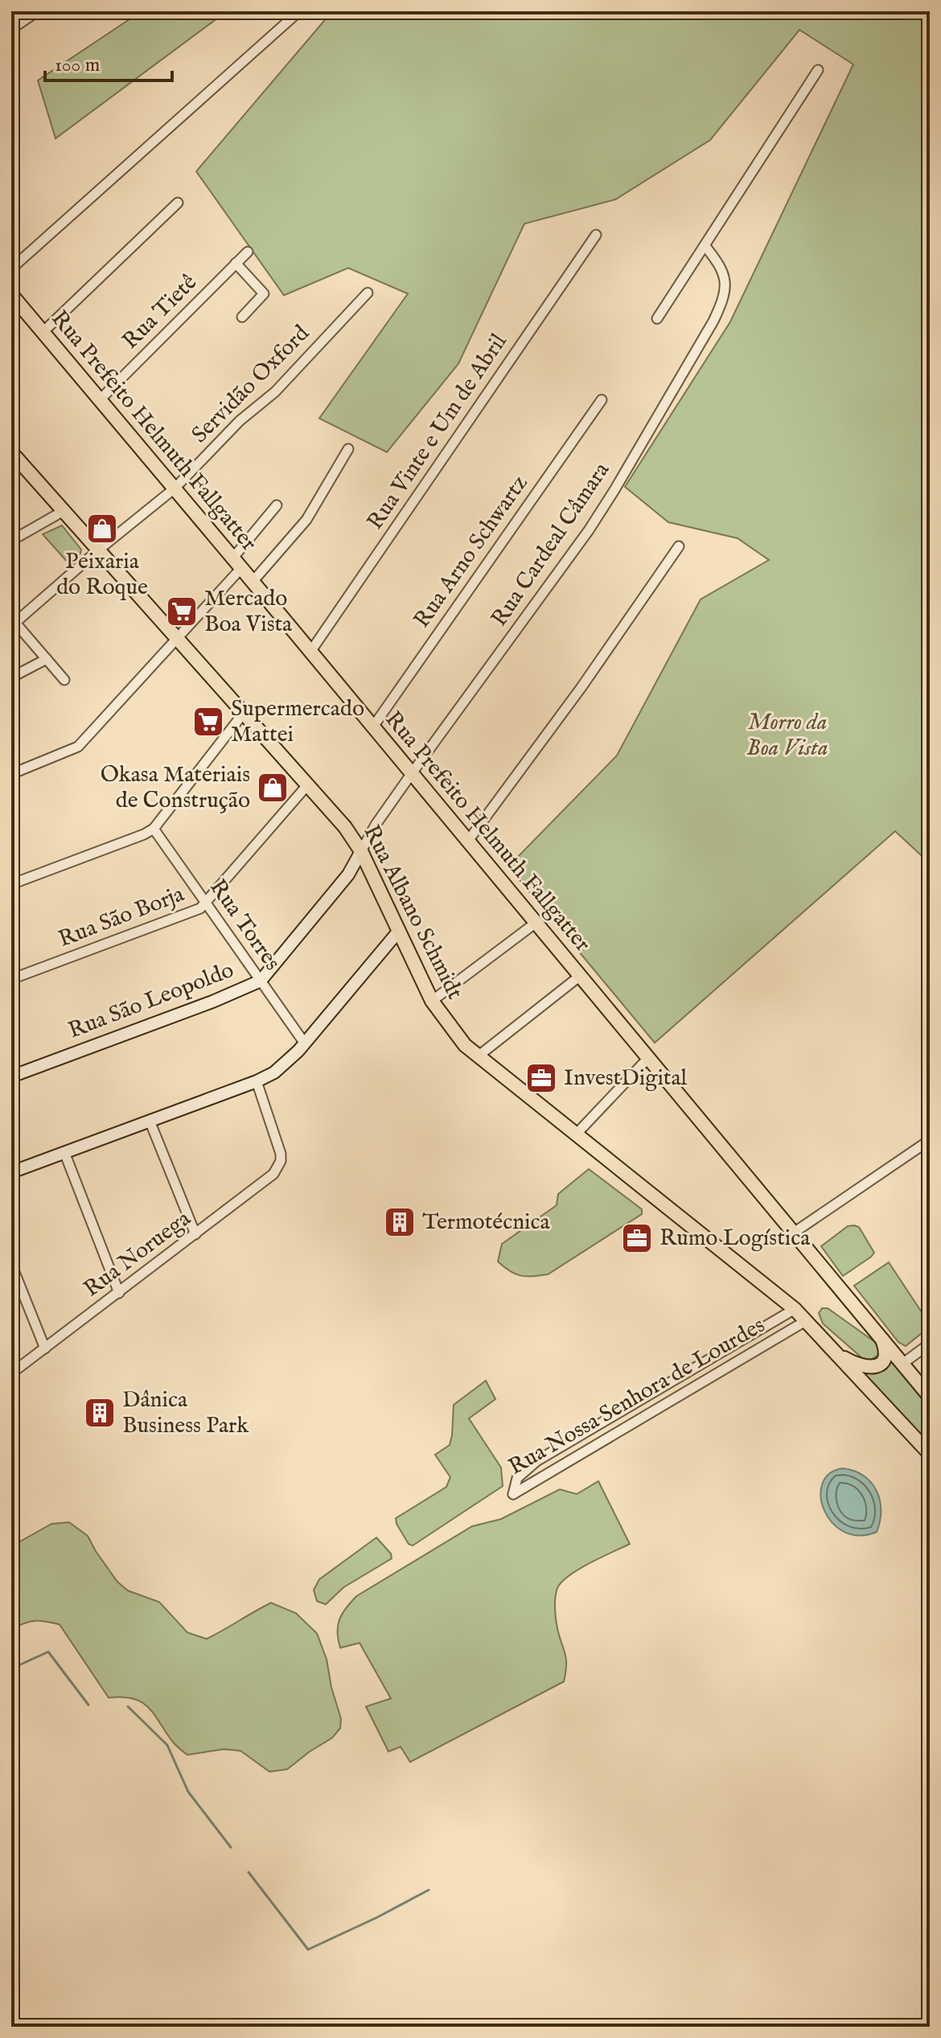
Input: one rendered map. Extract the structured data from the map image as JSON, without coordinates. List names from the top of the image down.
{
  "streets": {
    "main road": ["Rua Prefeito Helmuth Fallgatter", "Rua Albano Schmidt"],
    "street": [
      "Rua Tietê",
      "Servidão Oxford",
      "Rua Vinte e Um de Abril",
      "Rua Cardeal Câmara",
      "Rua Arno Schwartz",
      "Rua São Borja",
      "Rua Torres",
      "Rua São Leopoldo",
      "Rua Noruega",
      "Rua Nossa Senhora de Lourdes"
    ]
  },
  "crossings": [
    ["Rua Tietê", "Rua Prefeito Helmuth Fallgatter"],
    ["Servidão Oxford", "Rua Prefeito Helmuth Fallgatter"],
    ["Servidão Oxford", "Rua Albano Schmidt"],
    ["Rua Prefeito Helmuth Fallgatter", "Rua Vinte e Um de Abril"],
    ["Rua Prefeito Helmuth Fallgatter", "Rua Cardeal Câmara"],
    ["Rua Prefeito Helmuth Fallgatter", "Rua Arno Schwartz"],
    ["Rua Cardeal Câmara", "Rua Albano Schmidt"],
    ["Rua Cardeal Câmara", "Rua São Leopoldo"],
    ["Rua Albano Schmidt", "Rua São Borja"],
    ["Rua Albano Schmidt", "Rua São Leopoldo"],
    ["Rua Albano Schmidt", "Rua Nossa Senhora de Lourdes"],
    ["Rua São Borja", "Rua Torres"],
    ["Rua Torres", "Rua São Leopoldo"]
  ],
  "parks": ["Morro da Boa Vista"],
  "places": {
    "shop": ["Peixaria do Roque", "Okasa Materiais de Construção"],
    "supermarket": ["Mercado Boa Vista", "Supermercado Mattei"],
    "office": ["InvestDigital", "Rumo Logística"],
    "building": ["Termotécnica", "Dânica Business Park"]
  },
  "scale_bar": "100 m"
}
